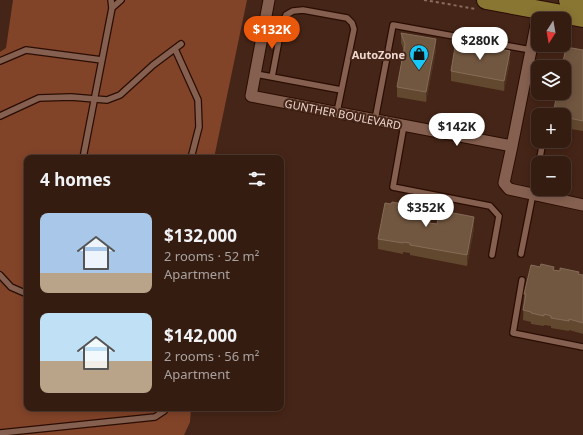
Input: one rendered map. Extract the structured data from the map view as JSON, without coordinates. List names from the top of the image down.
{
  "streets": {
    "street": ["GUNTHER BOULEVARD"]
  },
  "places": {
    "shop": ["AutoZone"]
  },
  "north": "bottom",
  "page": {
    "map_buttons": ["+", "−"],
    "price": [
      "$132K",
      "$280K",
      "$142K",
      "$352K"
    ],
    "heading": "4 homes",
    "list": [
      {
        "name": "$132,000",
        "note": "2 rooms · 52 m² · Apartment"
      },
      {
        "name": "$142,000",
        "note": "2 rooms · 56 m² · Apartment"
      }
    ]
  }
}
